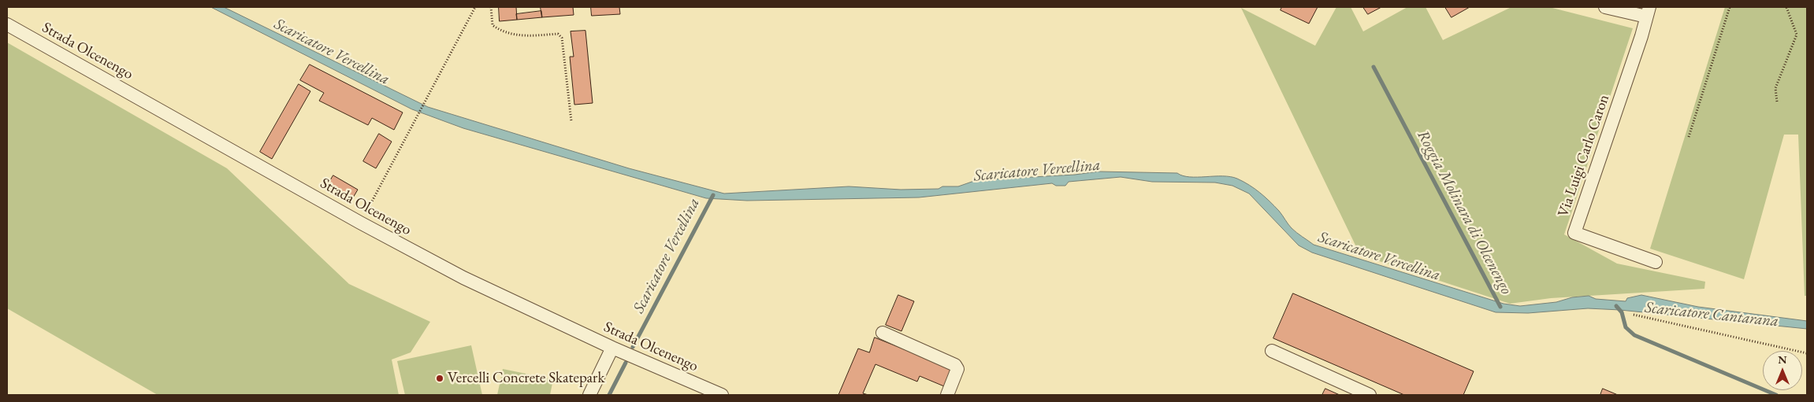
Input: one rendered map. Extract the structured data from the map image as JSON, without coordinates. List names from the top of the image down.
{
  "streets": {
    "street": ["Strada Olcenengo", "Via Luigi Carlo Caron"]
  },
  "water": ["Scaricatore Vercellina", "Roggia Molinara di Olcenengo", "Scaricatore Cantarana"],
  "places": ["Vercelli Concrete Skatepark"],
  "north": "top"
}
